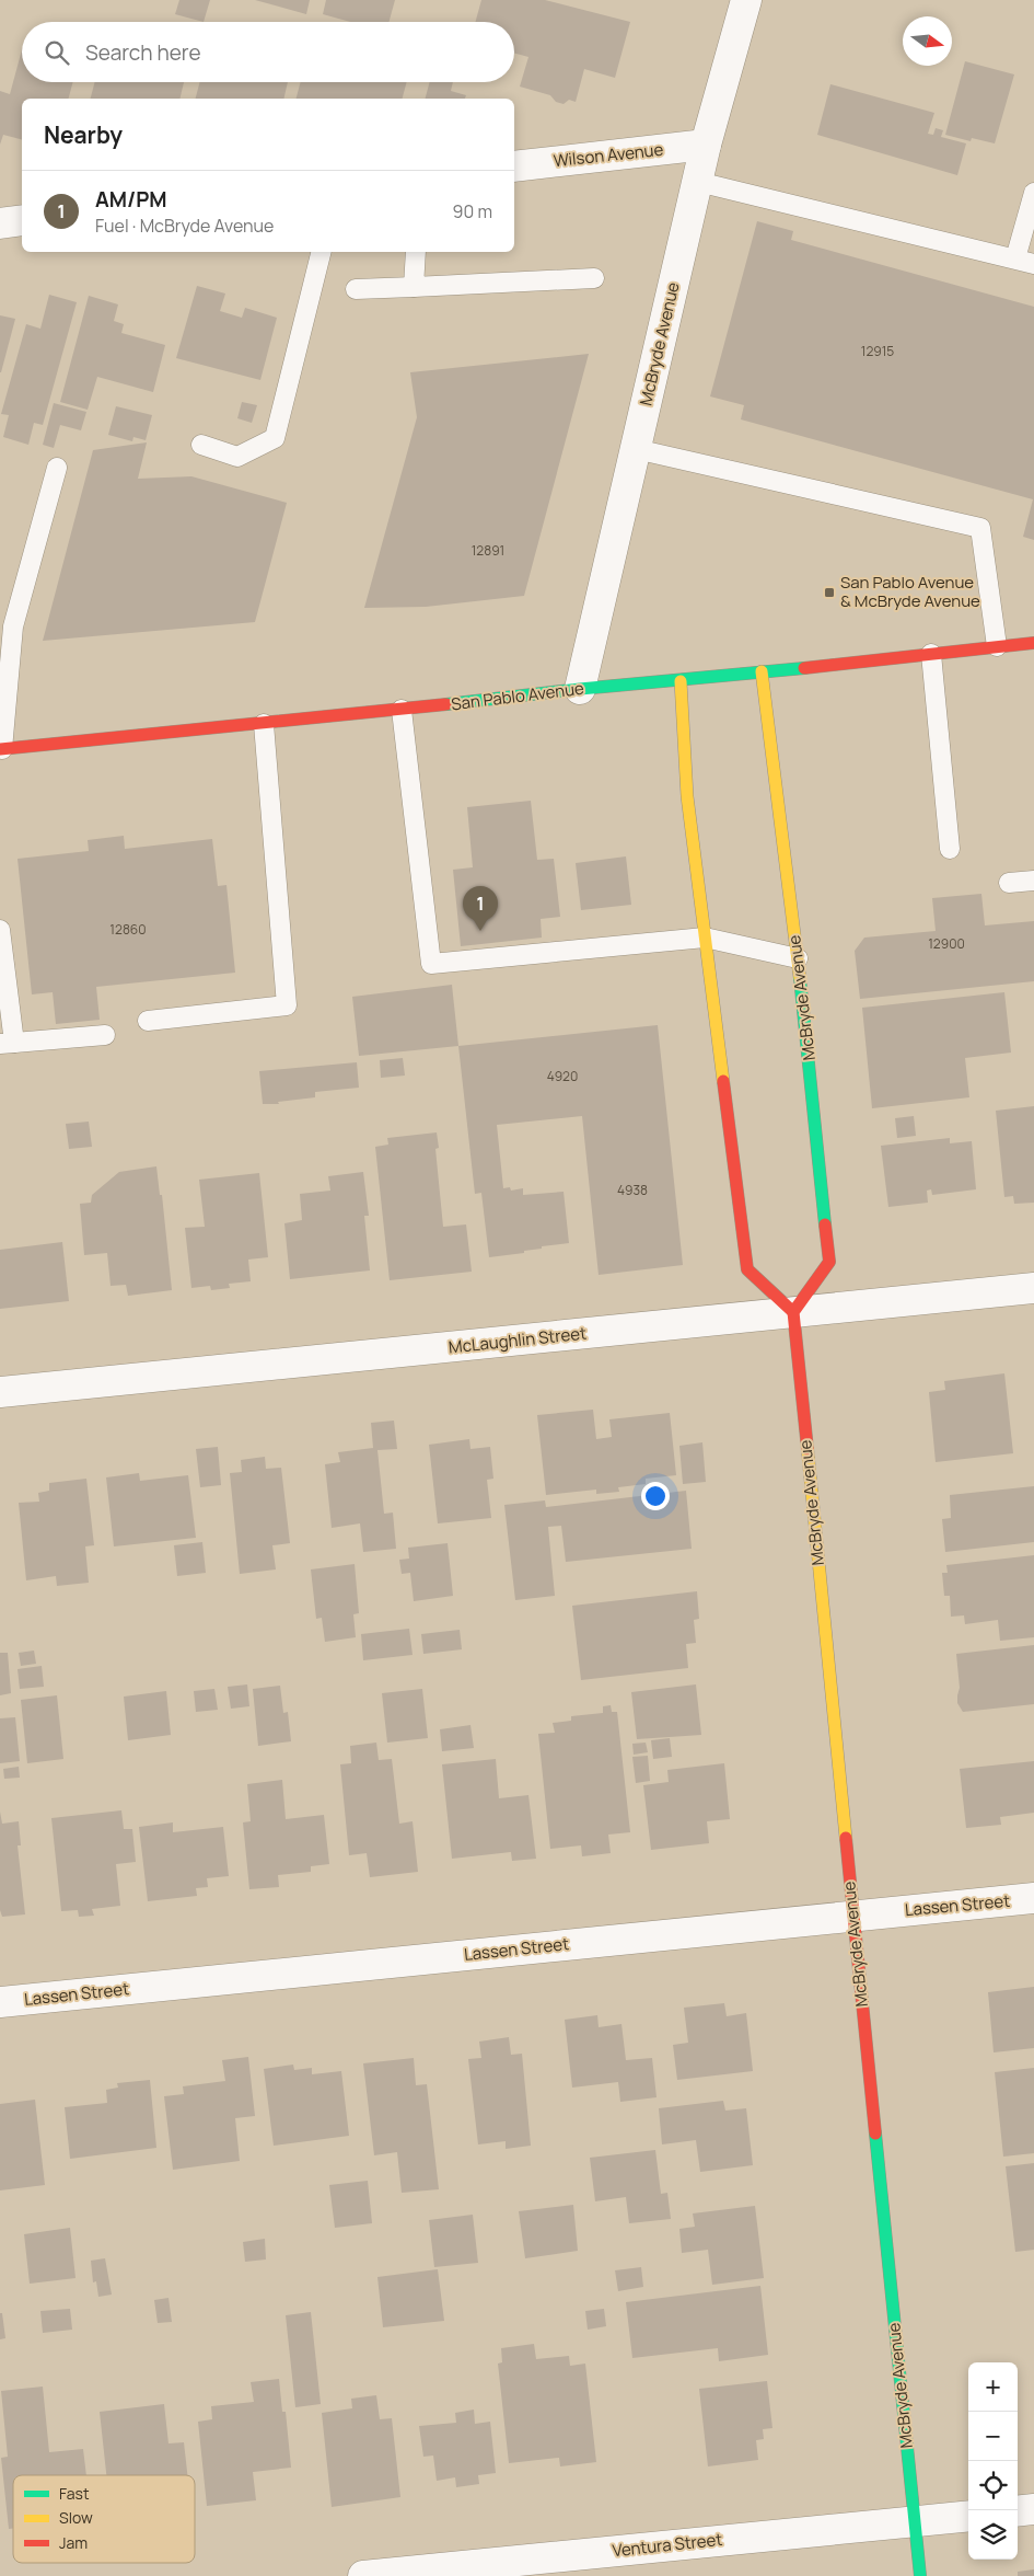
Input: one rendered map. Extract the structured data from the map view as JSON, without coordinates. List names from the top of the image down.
{
  "streets": {
    "main road": ["McBryde Avenue", "San Pablo Avenue"],
    "street": [
      "Wilson Avenue",
      "McLaughlin Street",
      "Lassen Street",
      "Ventura Street"
    ]
  },
  "crossings": [
    ["Wilson Avenue", "McBryde Avenue"],
    ["McBryde Avenue", "San Pablo Avenue"],
    ["McBryde Avenue", "McLaughlin Street"],
    ["McBryde Avenue", "Lassen Street"],
    ["McBryde Avenue", "Ventura Street"]
  ],
  "places": {
    "transit": ["San Pablo Avenue & McBryde Avenue"]
  },
  "house_numbers": [
    "12915",
    "12891",
    "12860",
    "12900",
    "4920",
    "4938"
  ],
  "legend": ["Fast", "Slow", "Jam"],
  "north": "right",
  "page": {
    "search": "Search here",
    "heading": "Nearby",
    "list": [
      {
        "mark": "1",
        "name": "AM/PM",
        "note": "Fuel · McBryde Avenue",
        "value": "90 m"
      }
    ],
    "pins": "1",
    "map_buttons": ["+", "−"]
  }
}
